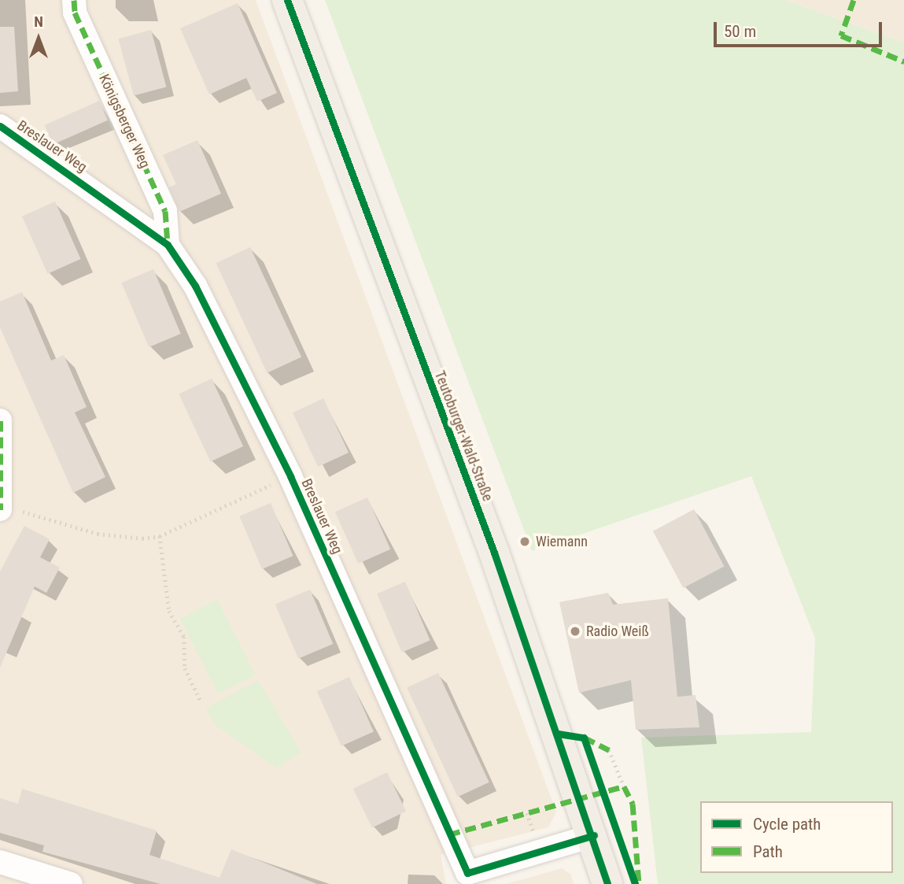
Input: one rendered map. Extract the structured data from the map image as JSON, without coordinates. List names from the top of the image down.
{
  "streets": {
    "main road": ["Teutoburger-Wald-Straße"],
    "street": ["Königsberger Weg", "Breslauer Weg"]
  },
  "crossings": [
    ["Königsberger Weg", "Breslauer Weg"],
    ["Breslauer Weg", "Teutoburger-Wald-Straße"]
  ],
  "places": ["Wiemann", "Radio Weiß"],
  "legend": ["Cycle path", "Path"],
  "scale_bar": "50 m",
  "north": "top"
}
